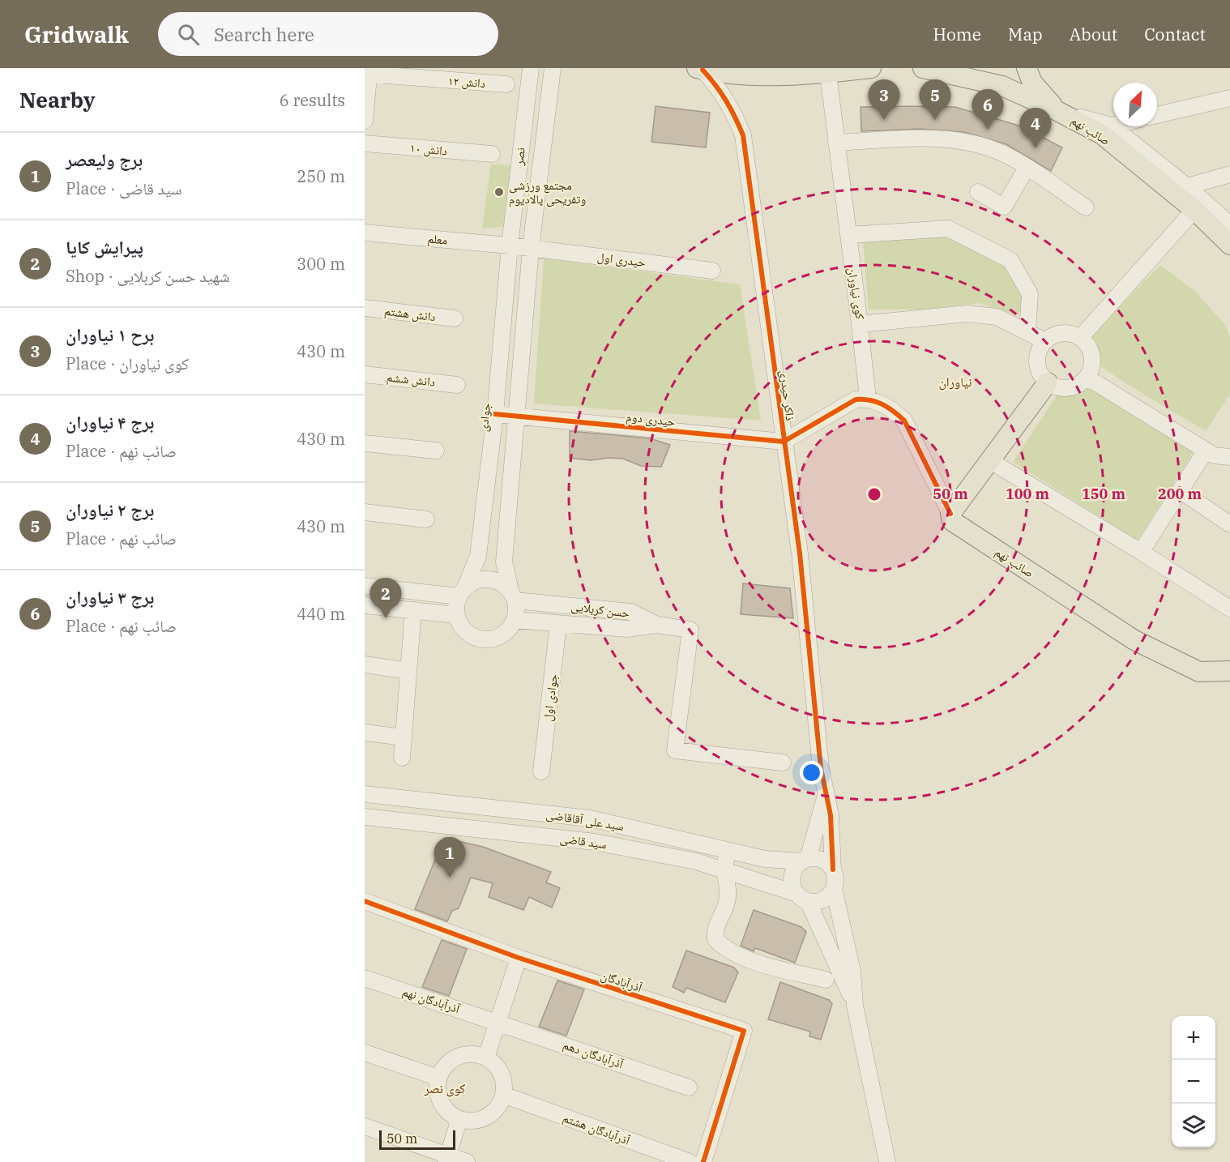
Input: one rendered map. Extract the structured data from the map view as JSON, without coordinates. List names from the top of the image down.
{
  "streets": {
    "main road": ["صائب نهم"],
    "street": [
      "دانش ۱۲",
      "دانش ۱۰",
      "نصر",
      "معلم",
      "حیدری اول",
      "کوی نیاوران",
      "دانش هشتم",
      "دانش ششم",
      "ذاکر حیدری",
      "جوادی",
      "حیدری دوم",
      "حسن کربلایی",
      "جوادی اول",
      "سید علی آقاقاضی",
      "سید قاضی",
      "آذرآبادگان",
      "آذرآبادگان نهم",
      "آذرآبادگان دهم",
      "آذرآبادگان هشتم"
    ]
  },
  "crossings": [
    ["نصر", "معلم"],
    ["نصر", "جوادی"],
    ["معلم", "حیدری اول"],
    ["معلم", "جوادی"],
    ["ذاکر حیدری", "حیدری دوم"],
    ["ذاکر حیدری", "سید علی آقاقاضی"],
    ["ذاکر حیدری", "سید قاضی"],
    ["جوادی", "حیدری دوم"],
    ["جوادی", "حسن کربلایی"],
    ["حسن کربلایی", "جوادی اول"],
    ["سید علی آقاقاضی", "سید قاضی"],
    ["آذرآبادگان نهم", "آذرآبادگان دهم"]
  ],
  "districts": ["نیاوران", "کوی نصر"],
  "places": ["مجتمع ورزشی وتفریحی پالادیوم"],
  "scale_bar": "50 m",
  "north": "top right",
  "page": {
    "header": "Gridwalk",
    "search": "Search here",
    "nav": [
      "Home",
      "Map",
      "About",
      "Contact"
    ],
    "heading": ["Nearby", "6 results"],
    "pins": [
      "3",
      "5",
      "6",
      "4",
      "2",
      "1"
    ],
    "list": [
      {
        "mark": "1",
        "name": "برج ولیعصر",
        "note": "Place · سید قاضی",
        "value": "250 m"
      },
      {
        "mark": "2",
        "name": "پیرایش کایا",
        "note": "Shop · شهید حسن کربلایی",
        "value": "300 m"
      },
      {
        "mark": "3",
        "name": "برح ۱ نیاوران",
        "note": "Place · کوی نیاوران",
        "value": "430 m"
      },
      {
        "mark": "4",
        "name": "برج ۴ نیاوران",
        "note": "Place · صائب نهم",
        "value": "430 m"
      },
      {
        "mark": "5",
        "name": "برج ۲ نیاوران",
        "note": "Place · صائب نهم",
        "value": "430 m"
      },
      {
        "mark": "6",
        "name": "برج ۳ نیاوران",
        "note": "Place · صائب نهم",
        "value": "440 m"
      }
    ],
    "map_buttons": ["+", "−"],
    "scale": "50 m"
  },
  "rings": [
    "50 m",
    "100 m",
    "150 m",
    "200 m"
  ]
}
